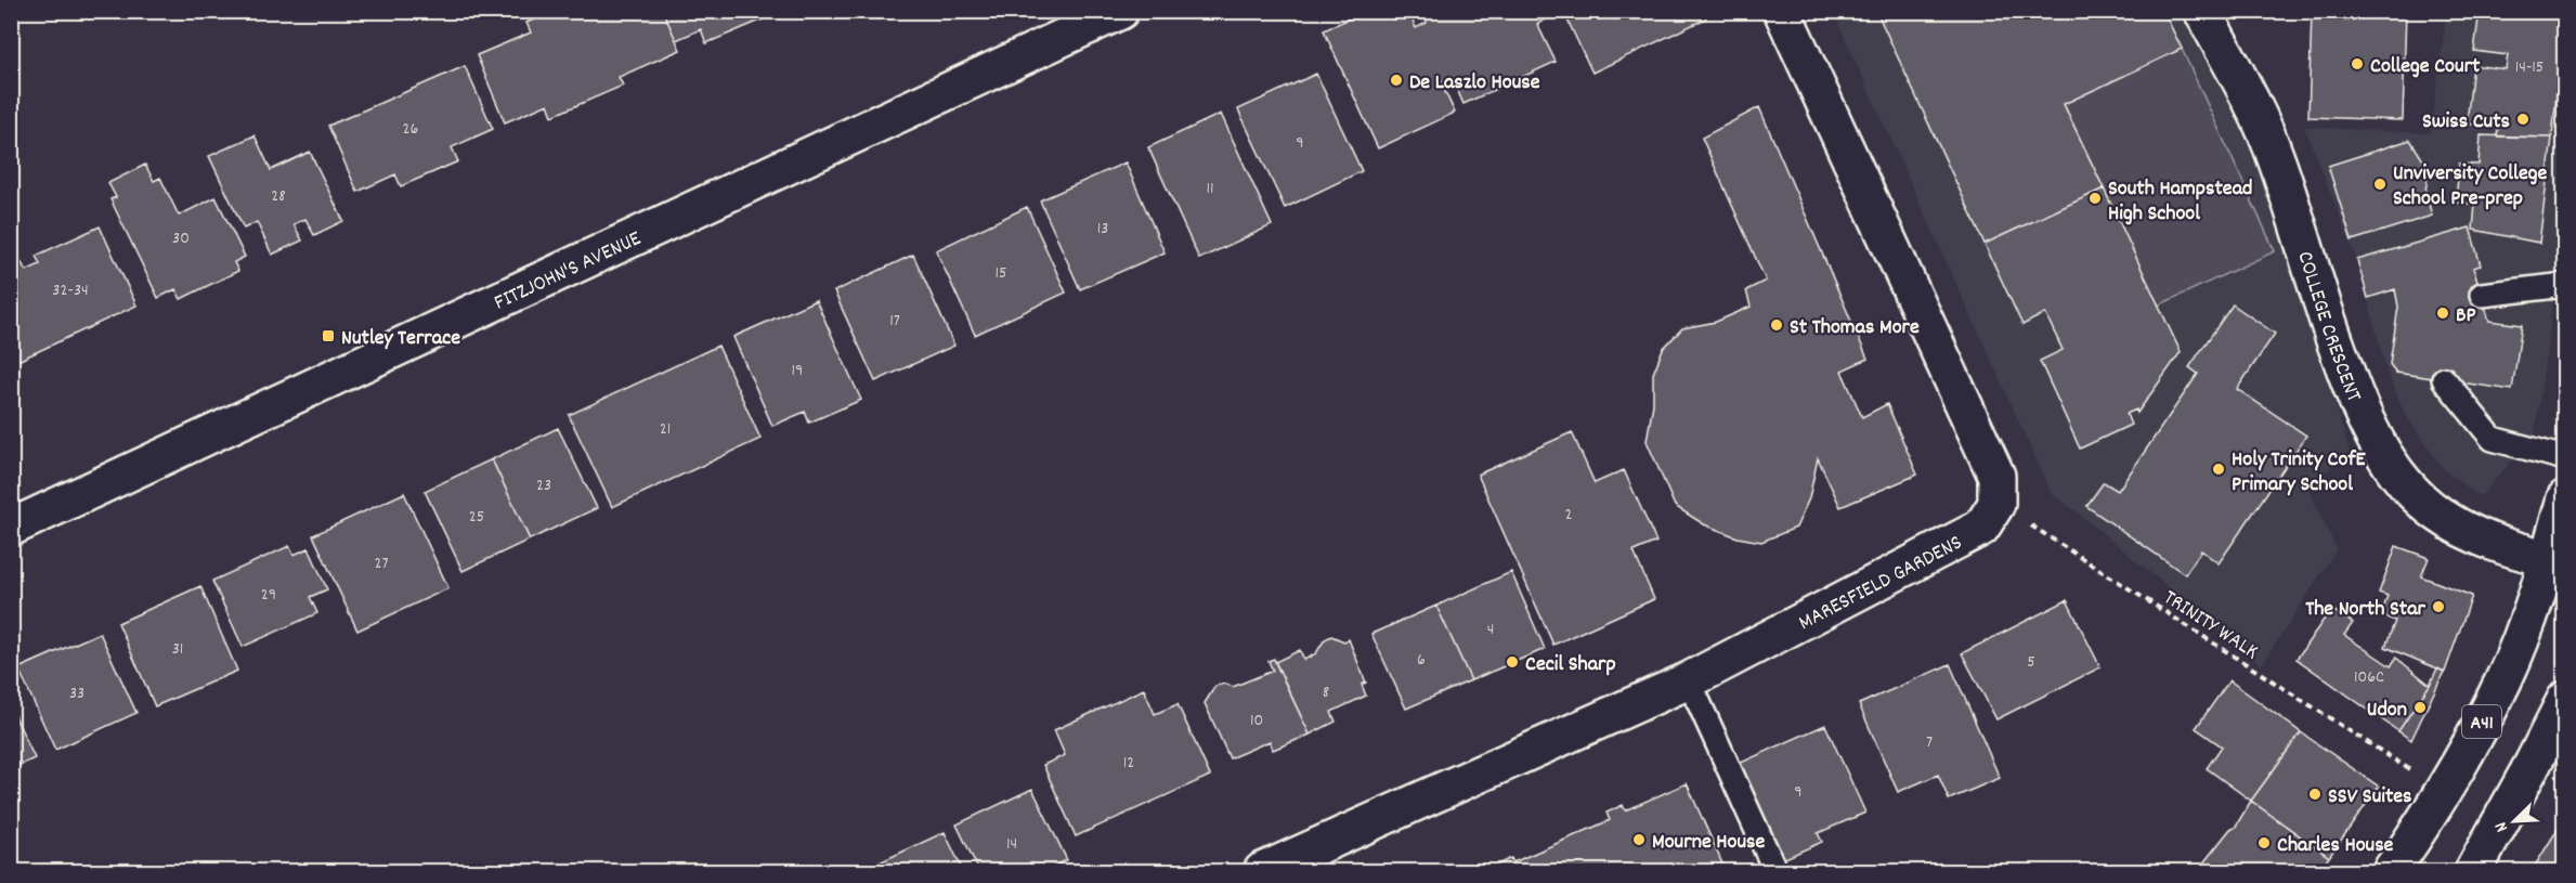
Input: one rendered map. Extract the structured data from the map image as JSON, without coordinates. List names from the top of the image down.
{
  "streets": {
    "main road": [
      "FITZJOHN'S AVENUE",
      "COLLEGE CRESCENT",
      "MARESFIELD GARDENS",
      "A41"
    ],
    "path": ["TRINITY WALK"]
  },
  "crossings": [
    ["COLLEGE CRESCENT", "A41"],
    ["MARESFIELD GARDENS", "TRINITY WALK"]
  ],
  "places": {
    "other": [
      "College Court",
      "De Laszlo House",
      "Swiss Cuts",
      "Unviversity College School Pre-prep",
      "South Hampstead High School",
      "BP",
      "St Thomas More",
      "Holy Trinity CofE Primary School",
      "The North Star",
      "Cecil Sharp",
      "Udon",
      "SSV Suites",
      "Mourne House",
      "Charles House"
    ],
    "transit": ["Nutley Terrace"]
  },
  "house_numbers": [
    "14-15",
    "26",
    "9",
    "11",
    "28",
    "13",
    "30",
    "15",
    "32-34",
    "17",
    "19",
    "21",
    "23",
    "2",
    "25",
    "27",
    "29",
    "4",
    "31",
    "6",
    "5",
    "106C",
    "8",
    "33",
    "10",
    "7",
    "12",
    "9",
    "14"
  ],
  "north": "bottom left"
}
